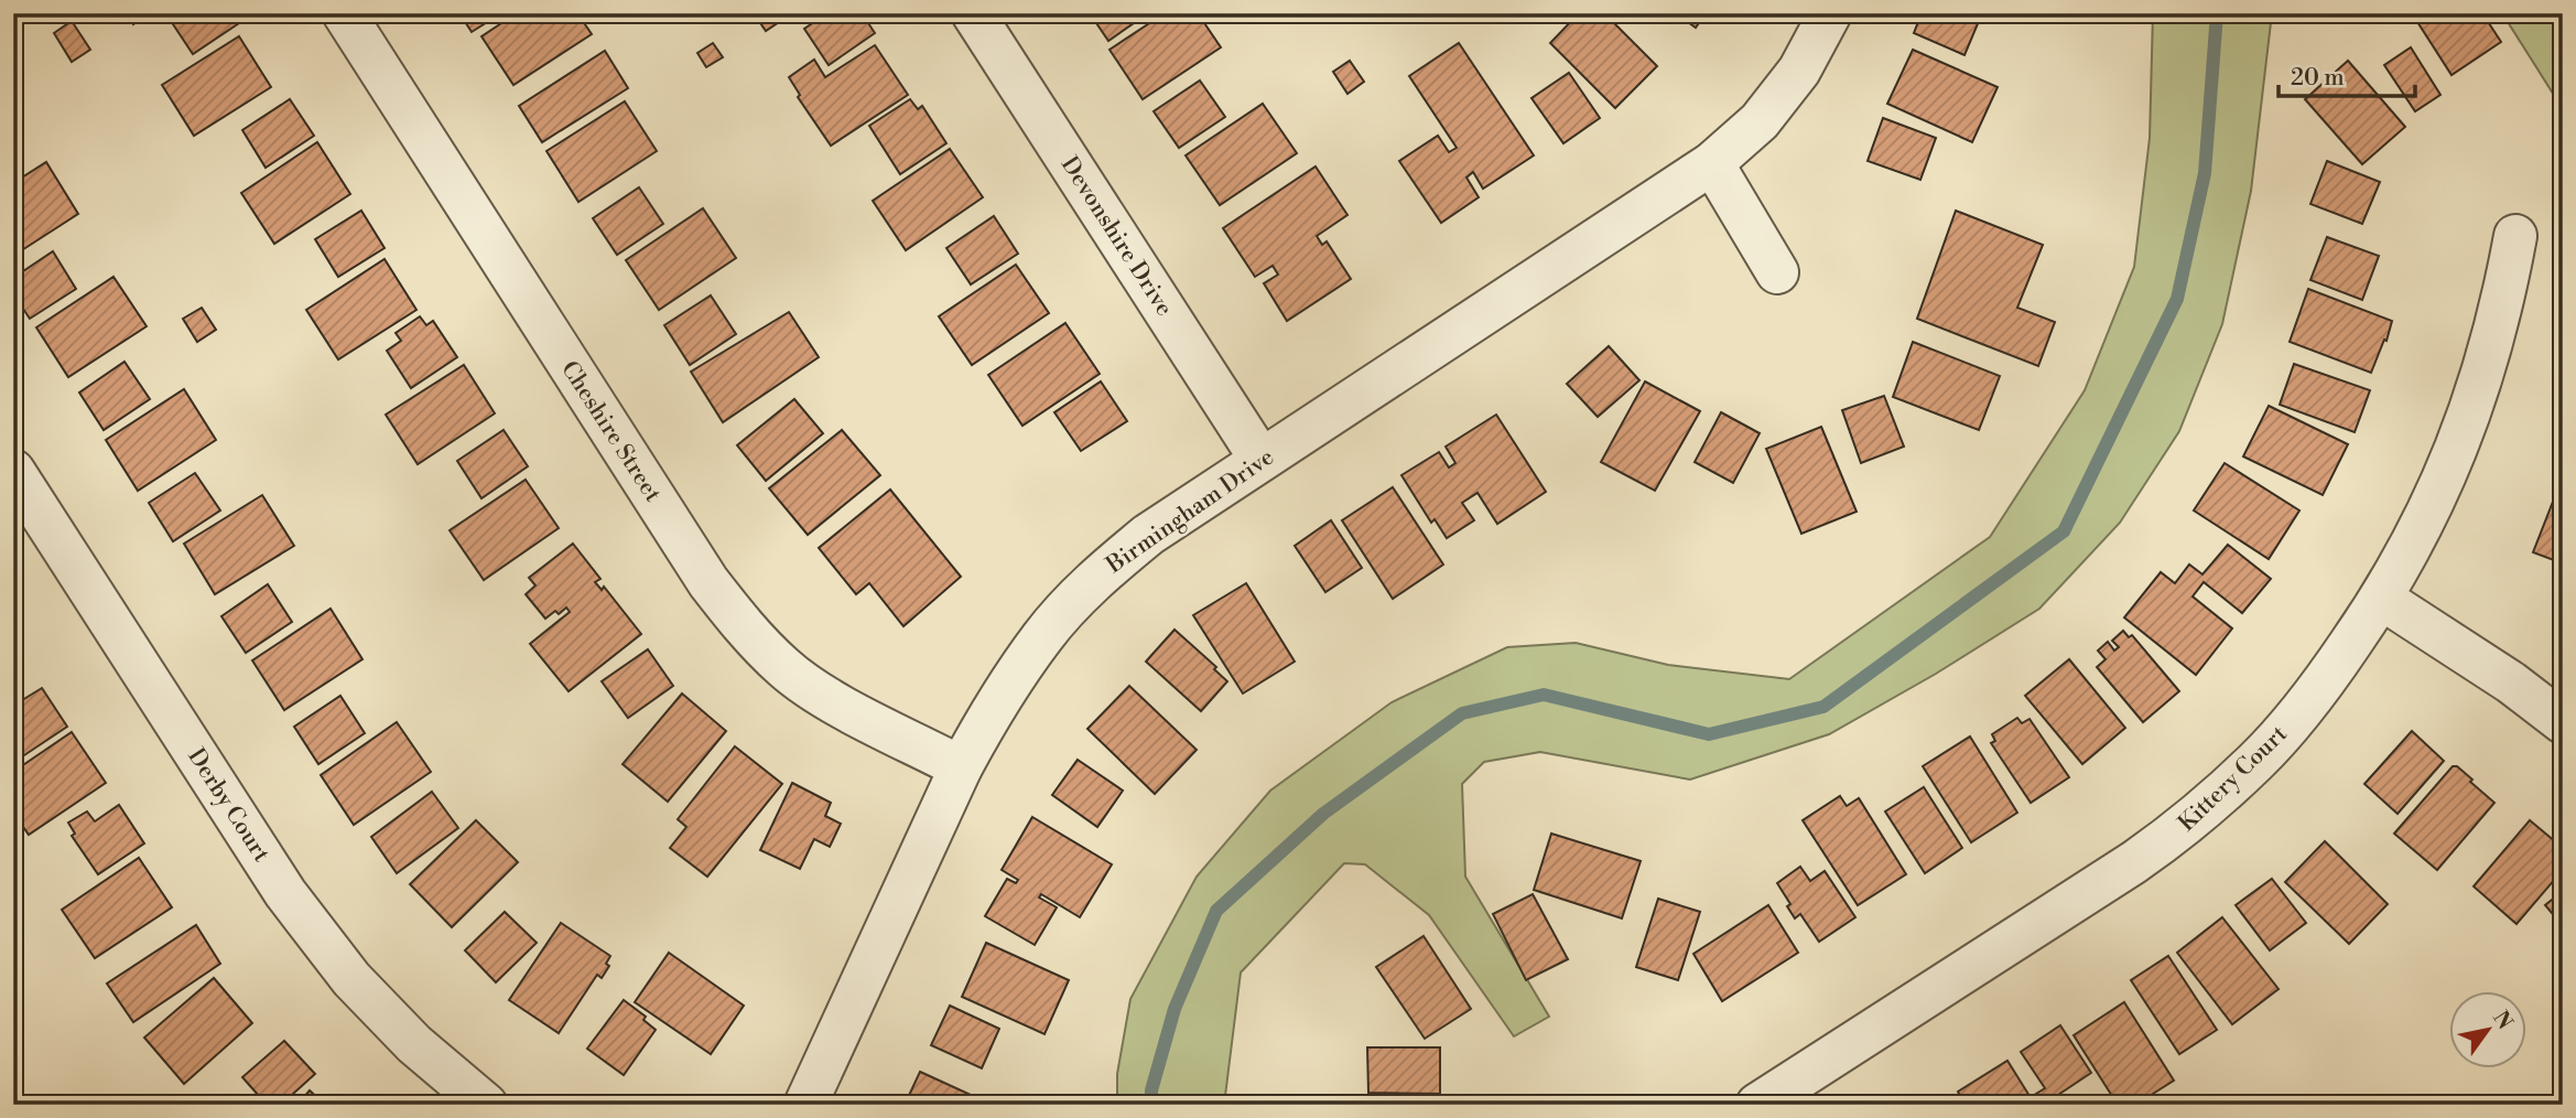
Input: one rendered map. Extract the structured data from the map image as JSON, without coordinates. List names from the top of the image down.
{
  "streets": {
    "street": [
      "Devonshire Drive",
      "Cheshire Street",
      "Birmingham Drive",
      "Kittery Court",
      "Derby Court"
    ]
  },
  "crossings": [
    ["Devonshire Drive", "Birmingham Drive"],
    ["Cheshire Street", "Birmingham Drive"]
  ],
  "scale_bar": "20 m",
  "north": "top right"
}
